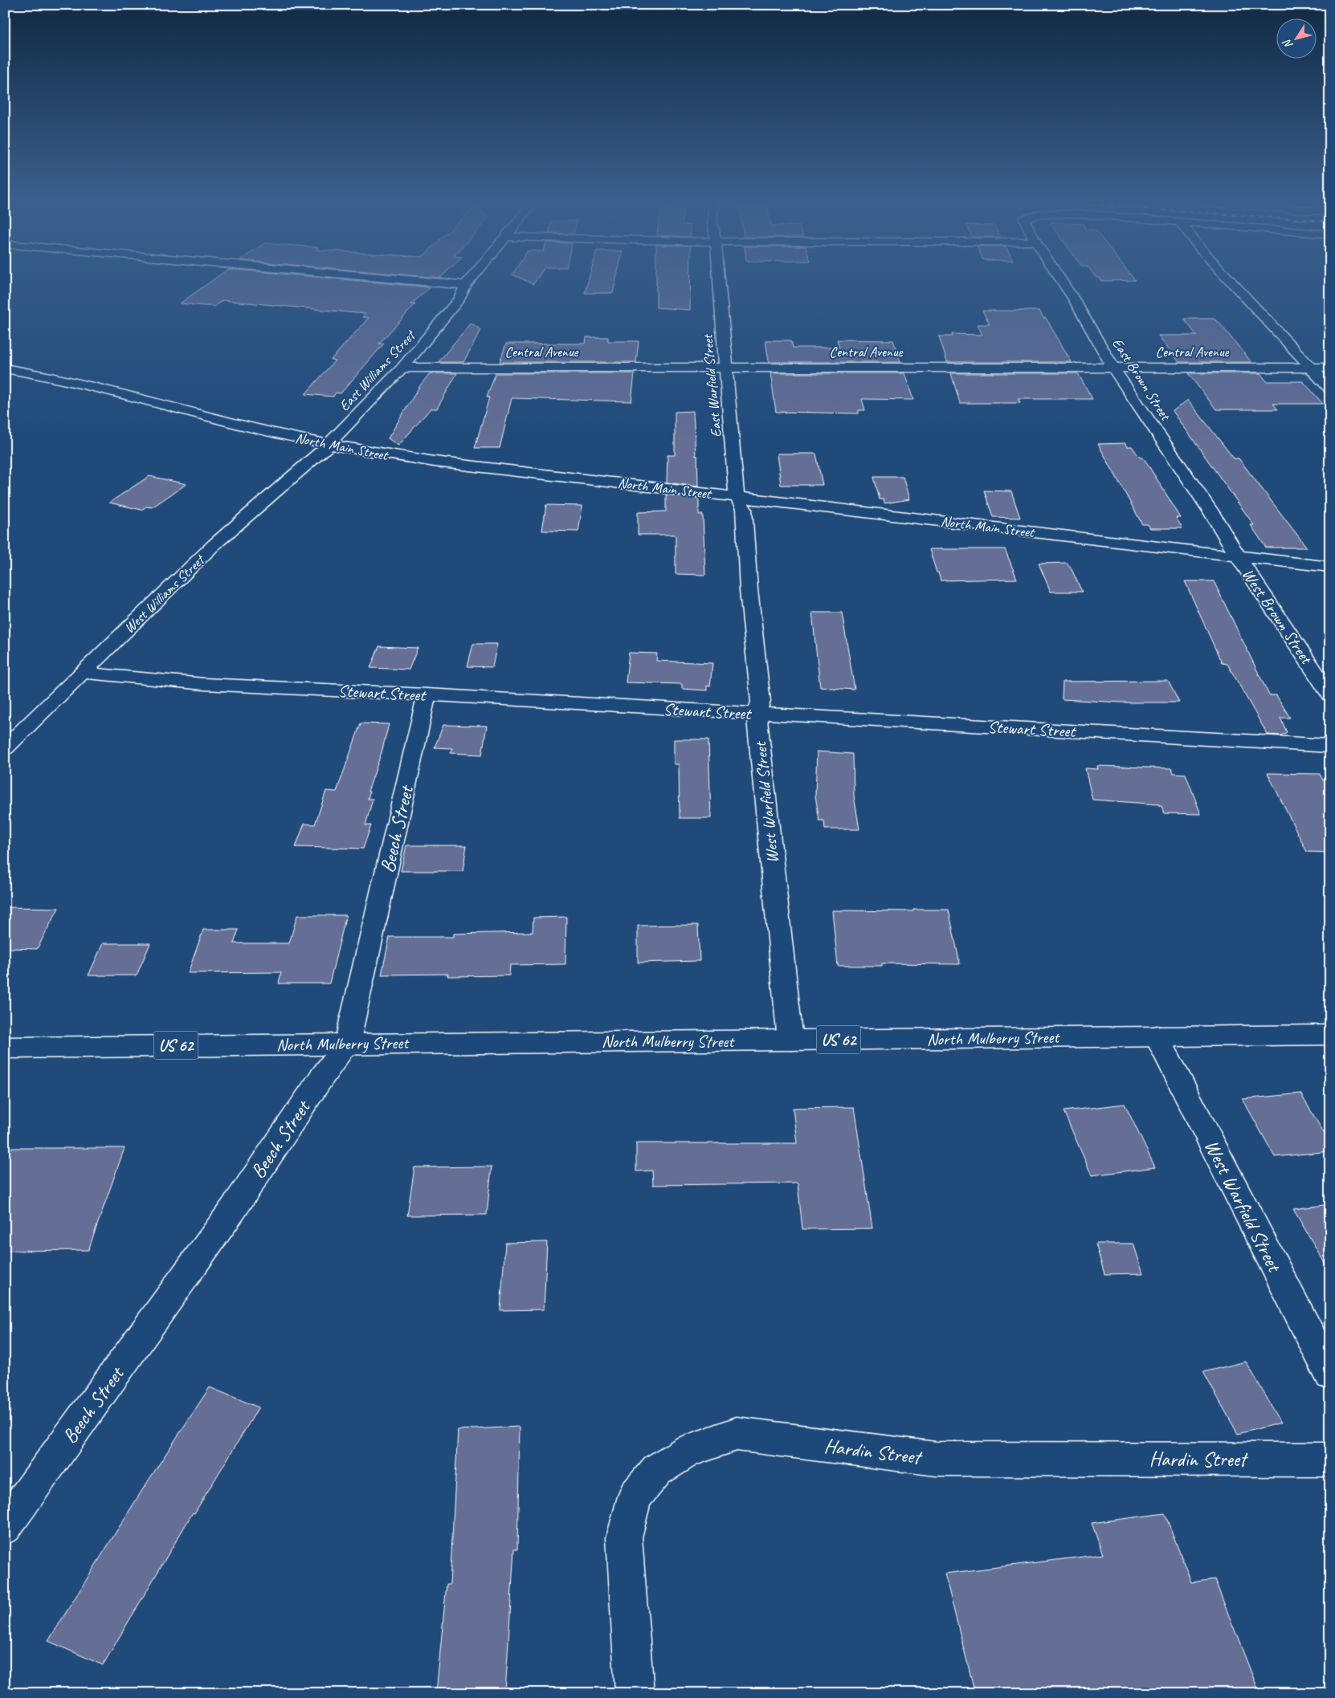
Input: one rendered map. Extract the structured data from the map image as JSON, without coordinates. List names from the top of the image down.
{
  "streets": {
    "street": [
      "Central Avenue",
      "East Williams Street",
      "East Brown Street",
      "East Warfield Street",
      "North Main Street",
      "West Williams Street",
      "West Brown Street",
      "Stewart Street",
      "West Warfield Street",
      "Beech Street",
      "North Mulberry Street",
      "US 62",
      "Hardin Street"
    ]
  },
  "crossings": [
    ["Central Avenue", "East Williams Street"],
    ["Central Avenue", "East Brown Street"],
    ["Central Avenue", "East Warfield Street"],
    ["East Williams Street", "North Main Street"],
    ["East Williams Street", "West Williams Street"],
    ["East Brown Street", "North Main Street"],
    ["East Brown Street", "West Brown Street"],
    ["East Warfield Street", "North Main Street"],
    ["East Warfield Street", "West Warfield Street"],
    ["North Main Street", "West Williams Street"],
    ["North Main Street", "West Brown Street"],
    ["North Main Street", "West Warfield Street"],
    ["West Williams Street", "Stewart Street"],
    ["Stewart Street", "West Warfield Street"],
    ["Stewart Street", "Beech Street"],
    ["West Warfield Street", "North Mulberry Street"],
    ["Beech Street", "North Mulberry Street"]
  ],
  "north": "bottom left"
}
